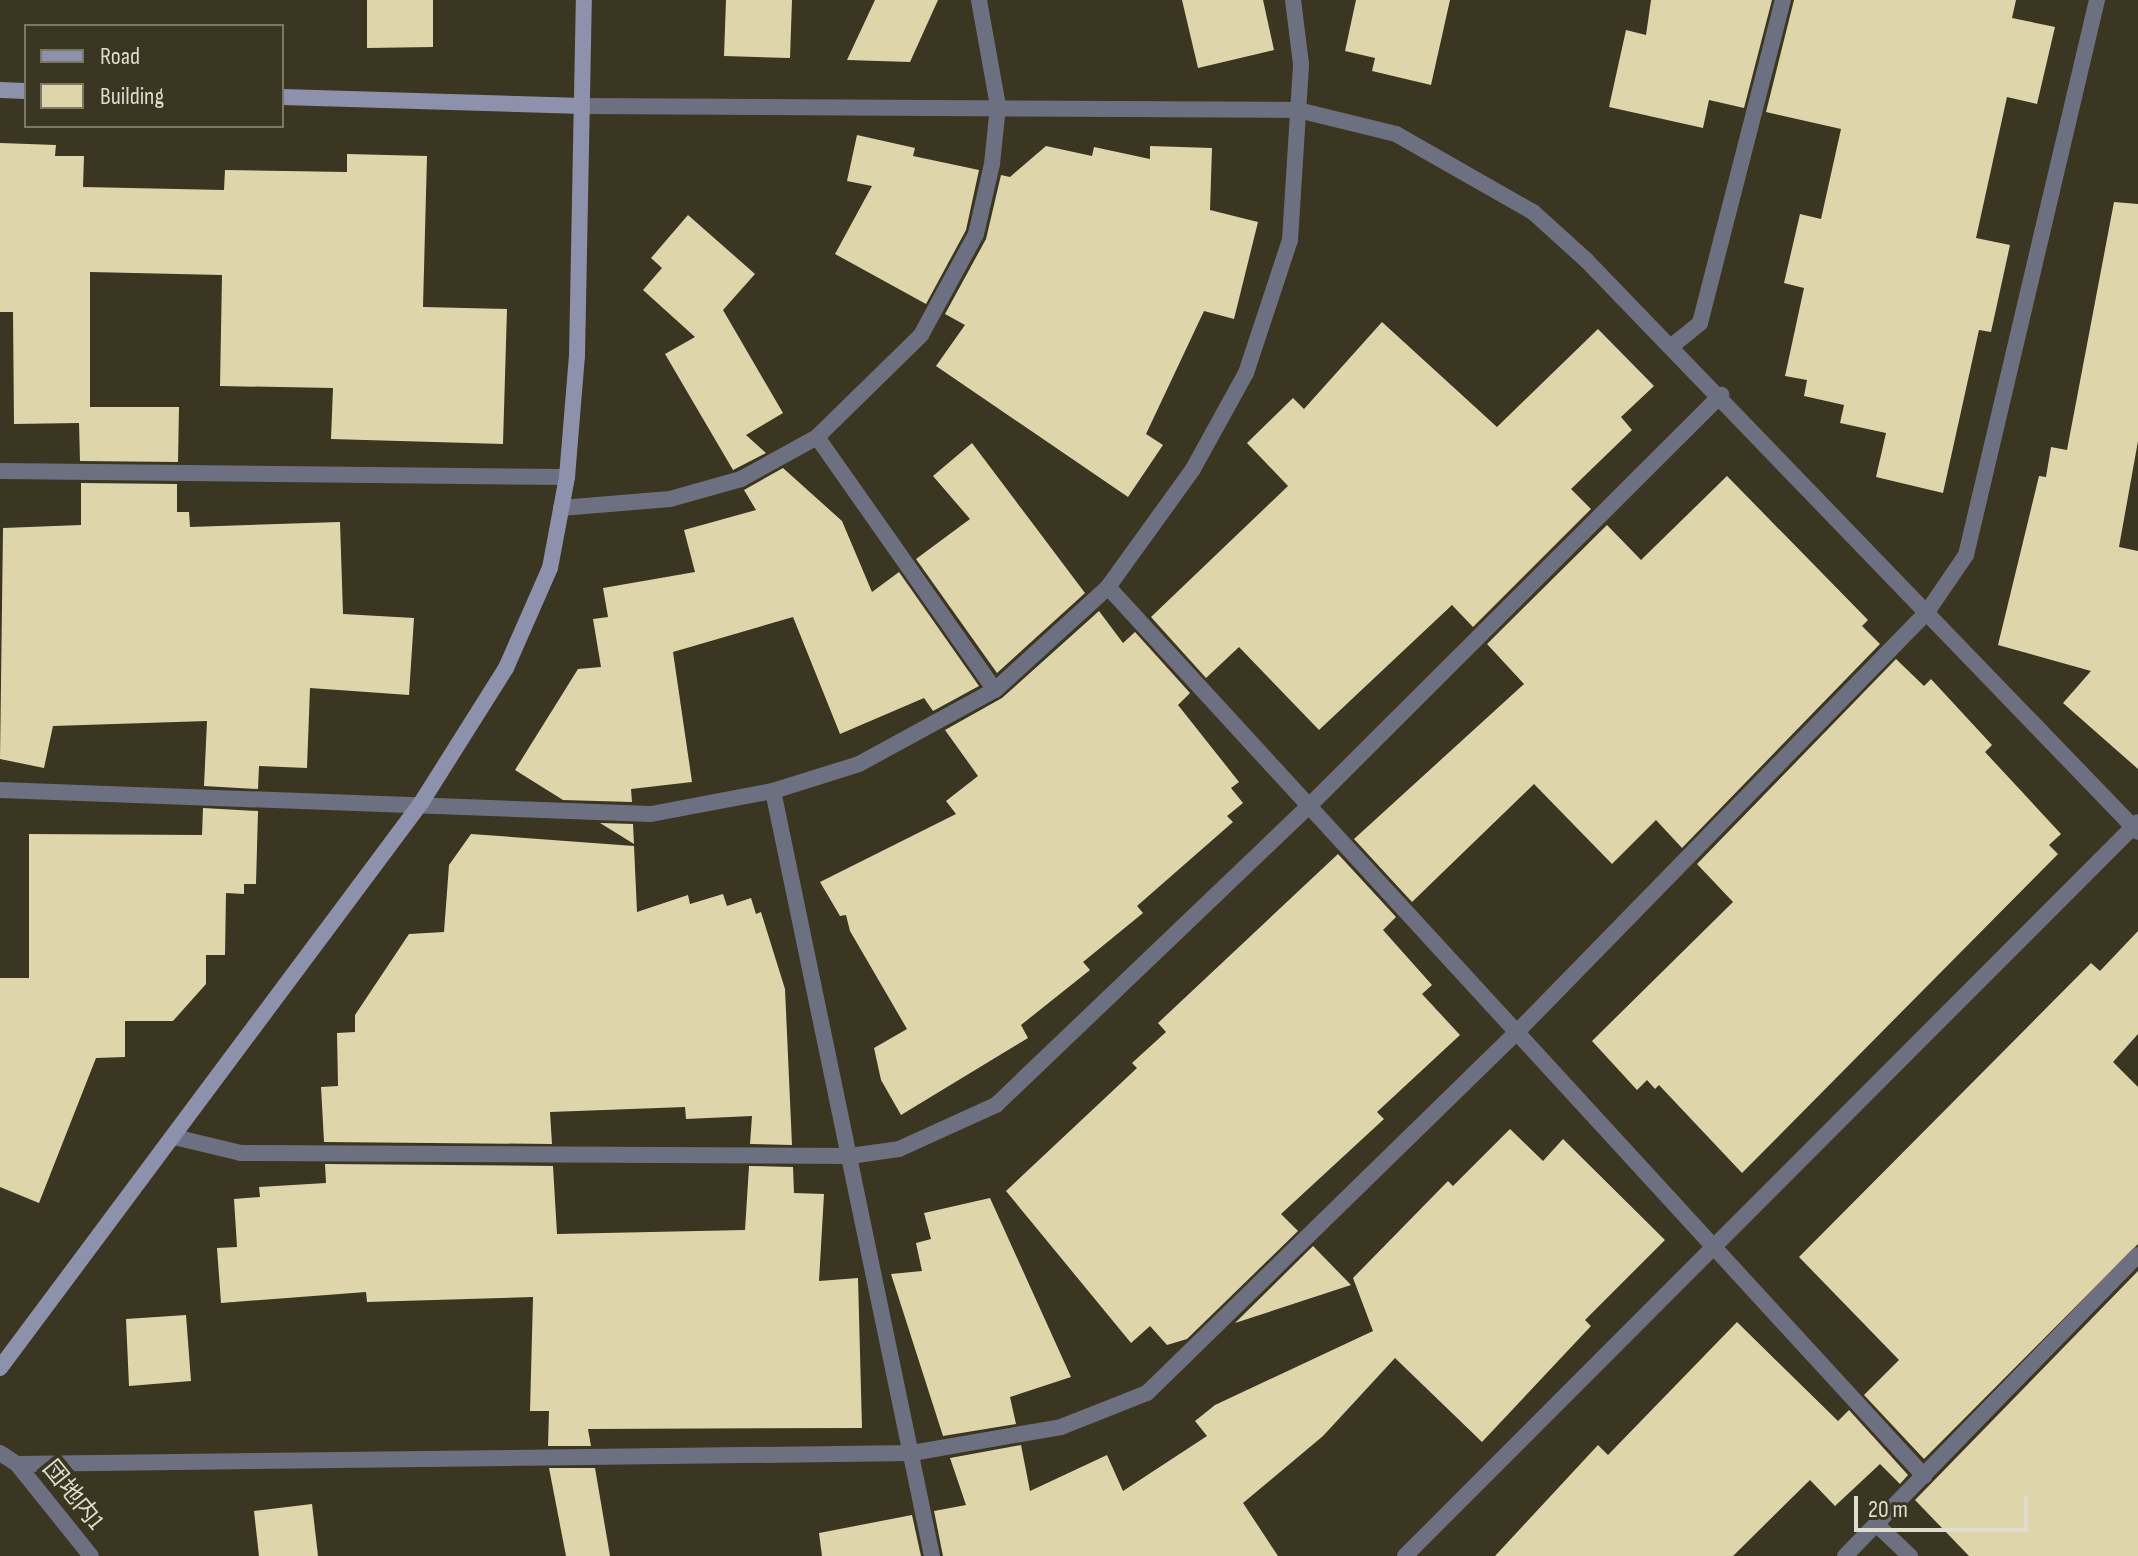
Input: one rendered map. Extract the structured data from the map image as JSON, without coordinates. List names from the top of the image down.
{
  "streets": {
    "street": ["団地内1"]
  },
  "legend": ["Road", "Building"],
  "scale_bar": "20 m"
}
